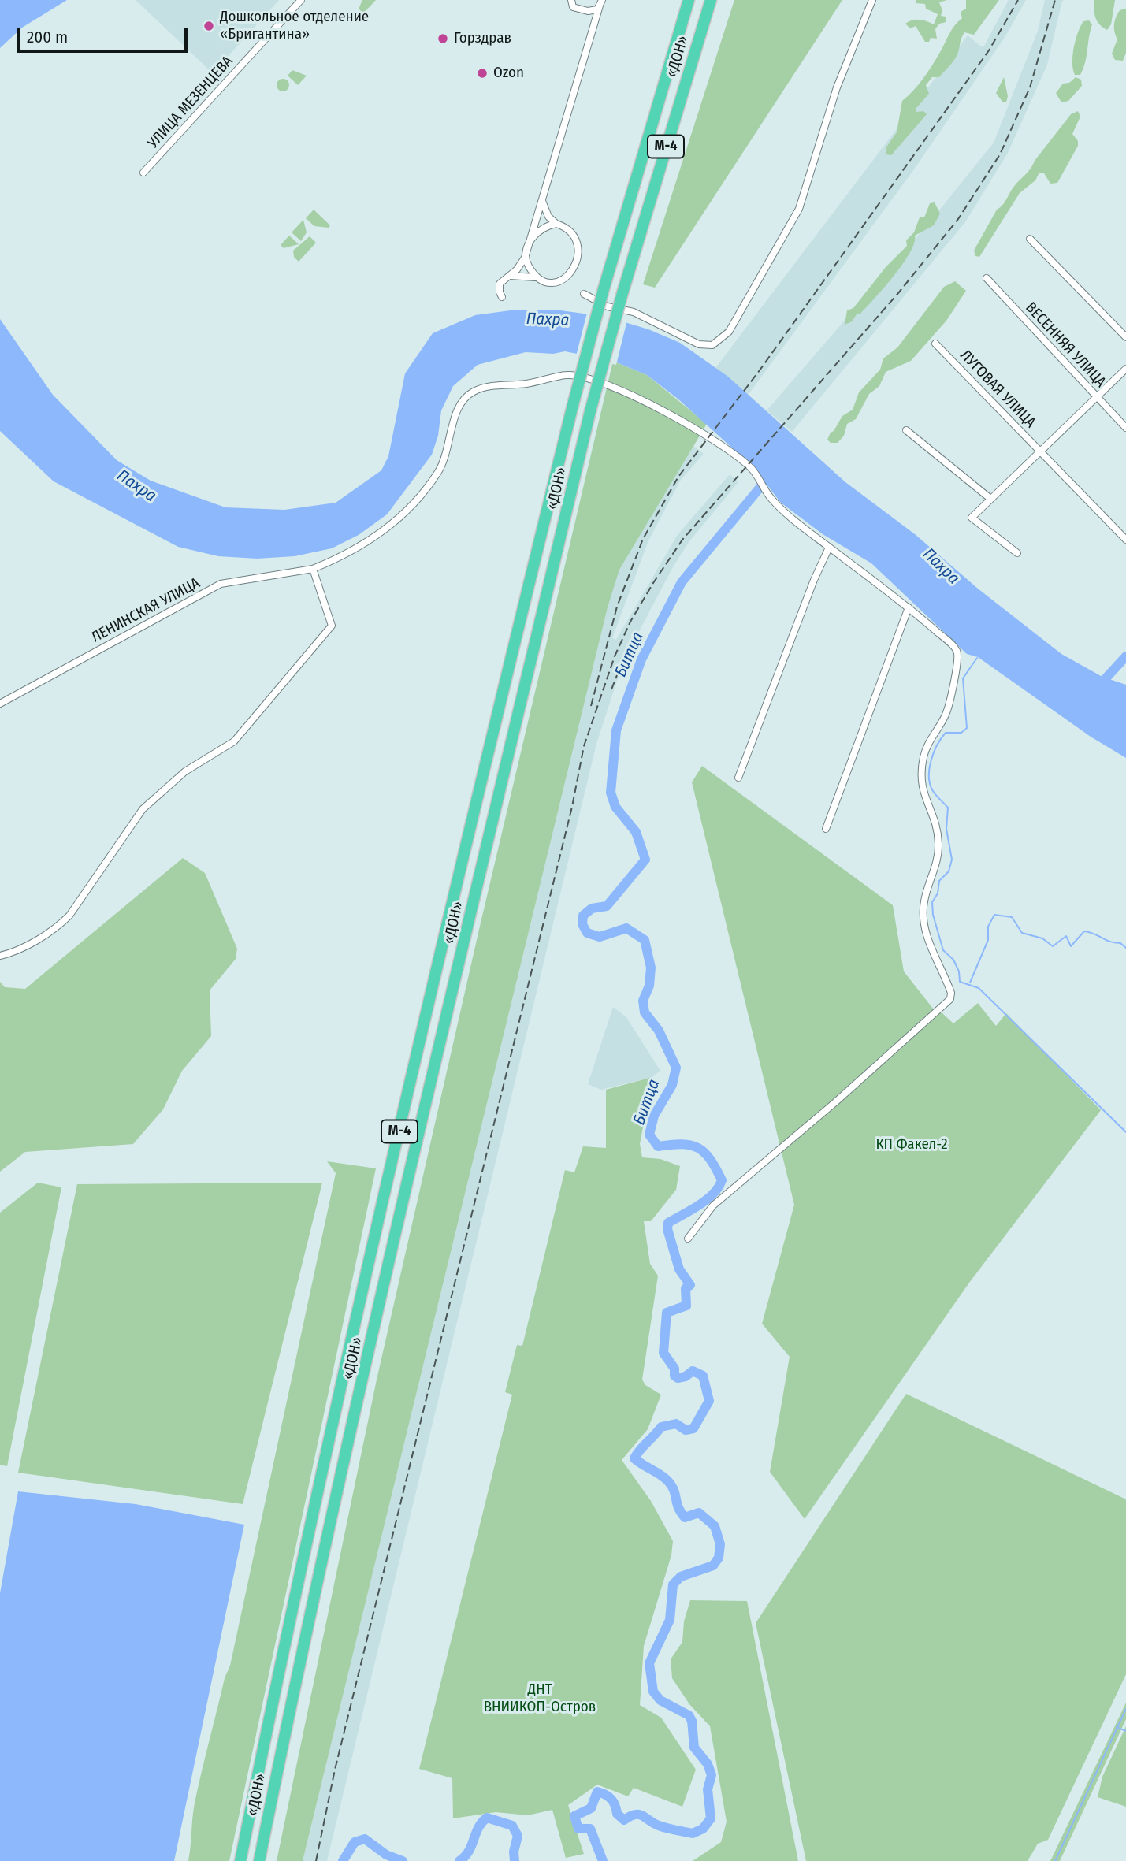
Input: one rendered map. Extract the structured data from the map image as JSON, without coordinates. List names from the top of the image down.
{
  "streets": {
    "highway": ["«ДОН»", "М-4"],
    "street": [
      "УЛИЦА МЕЗЕНЦЕВА",
      "ВЕСЕННЯЯ УЛИЦА",
      "ЛУГОВАЯ УЛИЦА",
      "ЛЕНИНСКАЯ УЛИЦА"
    ]
  },
  "water": ["Пахра", "Битца"],
  "parks": ["КП Факел-2", "ДНТ ВНИИКОП-Остров"],
  "places": ["Дошкольное отделение «Бригантина»", "Горздрав", "Ozon"],
  "scale_bar": "200 m"
}
